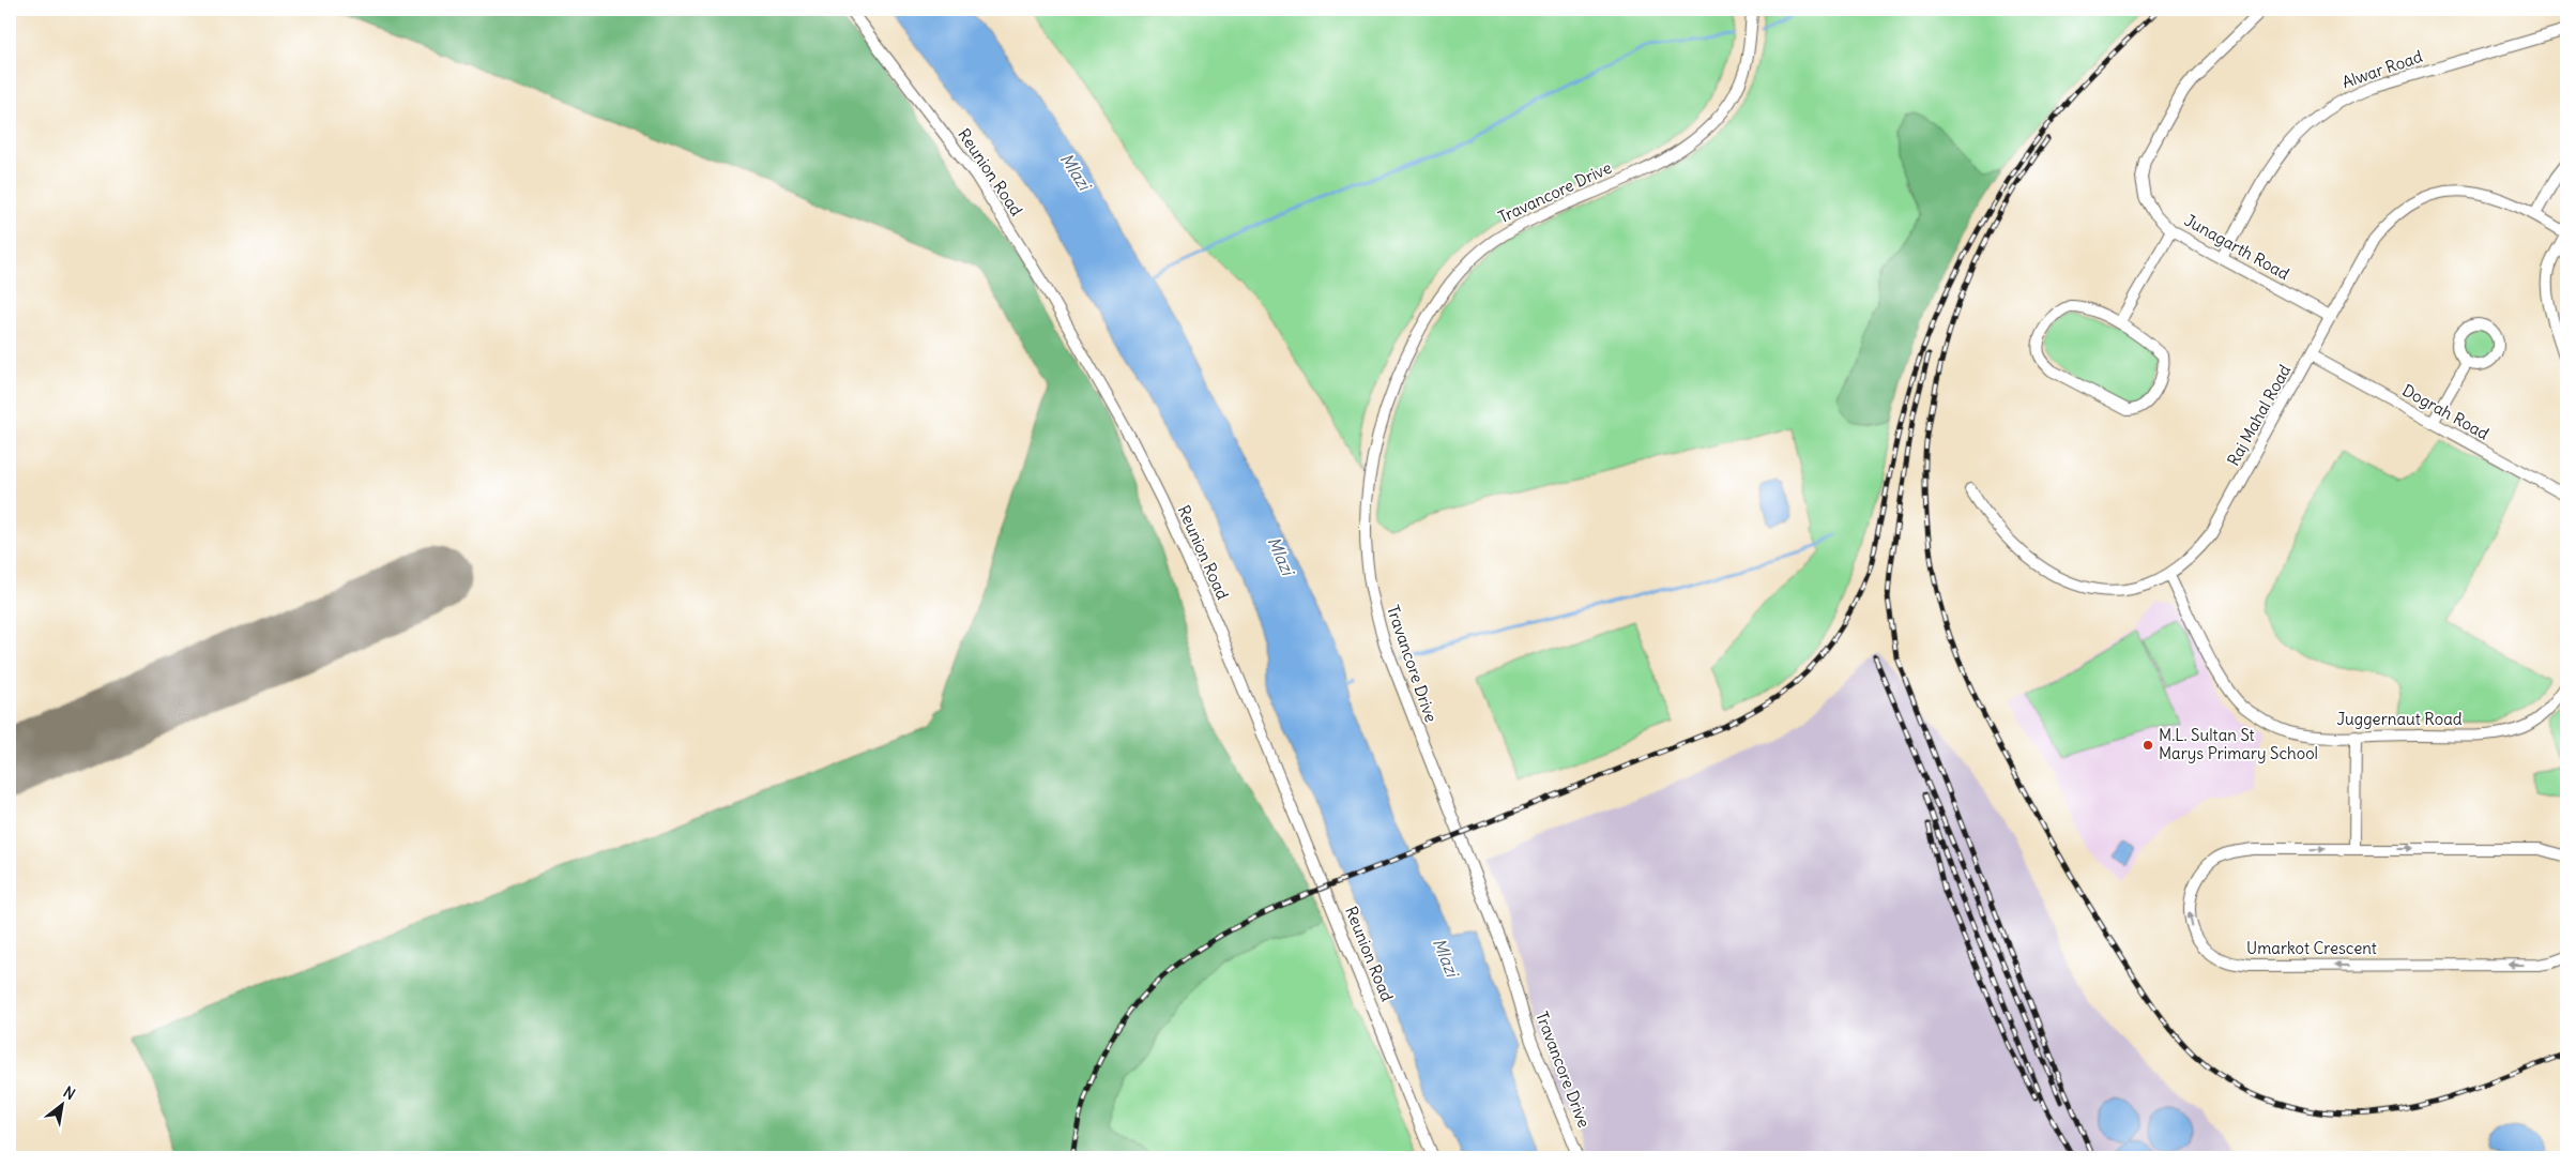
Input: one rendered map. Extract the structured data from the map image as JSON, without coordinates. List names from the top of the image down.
{
  "streets": {
    "street": [
      "Alwar Road",
      "Reunion Road",
      "Travancore Drive",
      "Junagarth Road",
      "Dograh Road",
      "Raj Mahal Road",
      "Juggernaut Road",
      "Umarkot Crescent"
    ]
  },
  "crossings": [
    ["Alwar Road", "Junagarth Road"],
    ["Junagarth Road", "Raj Mahal Road"],
    ["Dograh Road", "Raj Mahal Road"],
    ["Raj Mahal Road", "Juggernaut Road"]
  ],
  "water": ["Mlazi"],
  "places": ["M.L. Sultan St Marys Primary School"],
  "north": "top right"
}
